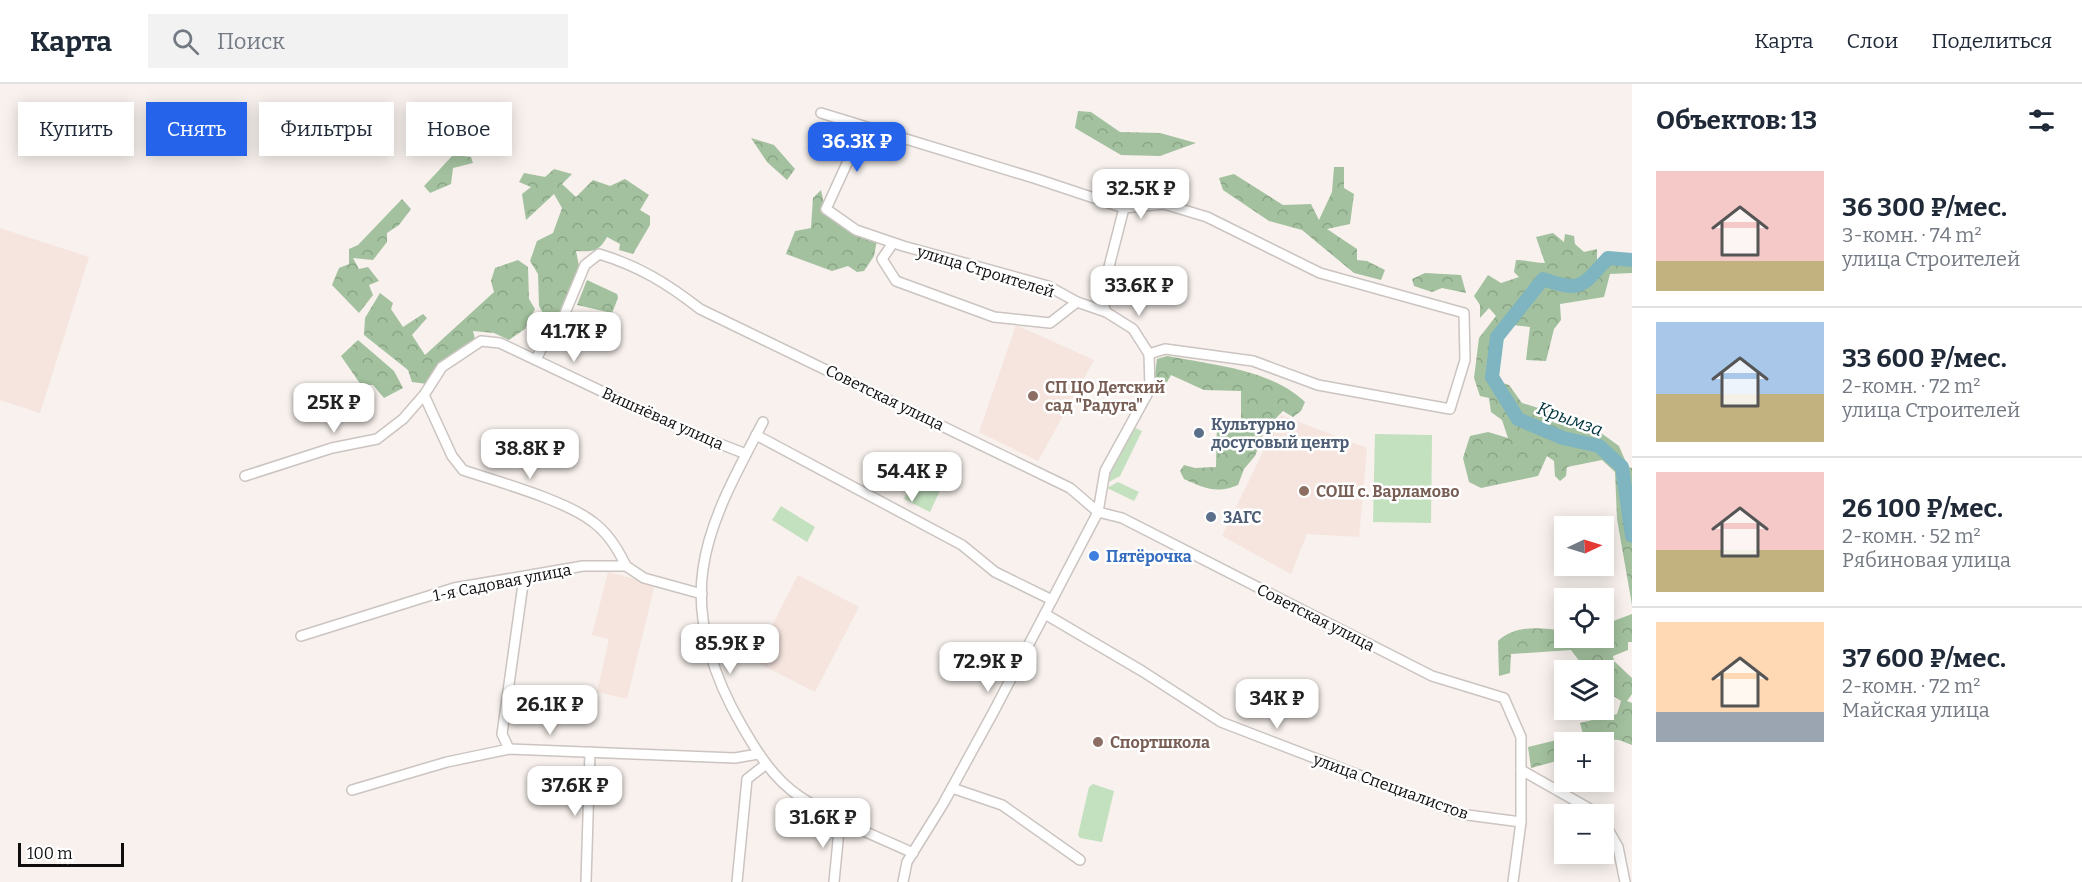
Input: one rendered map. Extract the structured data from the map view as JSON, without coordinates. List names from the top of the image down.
{
  "streets": {
    "street": [
      "улица Строителей",
      "Советская улица",
      "Вишнёвая улица",
      "1-я Садовая улица",
      "улица Специалистов"
    ]
  },
  "crossings": [
    ["Советская улица", "Вишнёвая улица"]
  ],
  "water": ["Крымза"],
  "places": [
    "СП ЦО Детский сад \"Радуга\"",
    "Культурно досуговый центр",
    "СОШ с. Варламово",
    "ЗАГС",
    "Пятёрочка",
    "Спортшкола"
  ],
  "scale_bar": "100 m",
  "north": "right",
  "page": {
    "header": "Карта",
    "search": "Поиск",
    "nav": ["Карта", "Слои", "Поделиться"],
    "heading": "Объектов: 13",
    "chip": [
      "Купить",
      "Снять",
      "Фильтры",
      "Новое"
    ],
    "price": [
      "36.3K ₽",
      "32.5K ₽",
      "33.6K ₽",
      "41.7K ₽",
      "25K ₽",
      "38.8K ₽",
      "54.4K ₽",
      "85.9K ₽",
      "72.9K ₽",
      "34K ₽",
      "26.1K ₽",
      "37.6K ₽",
      "31.6K ₽"
    ],
    "list": [
      {
        "name": "36 300 ₽/мес.",
        "note": "3-комн. · 74 m² · улица Строителей"
      },
      {
        "name": "33 600 ₽/мес.",
        "note": "2-комн. · 72 m² · улица Строителей"
      },
      {
        "name": "26 100 ₽/мес.",
        "note": "2-комн. · 52 m² · Рябиновая улица"
      },
      {
        "name": "37 600 ₽/мес.",
        "note": "2-комн. · 72 m² · Майская улица"
      }
    ],
    "map_buttons": ["+", "−"],
    "scale": "100 m"
  }
}
